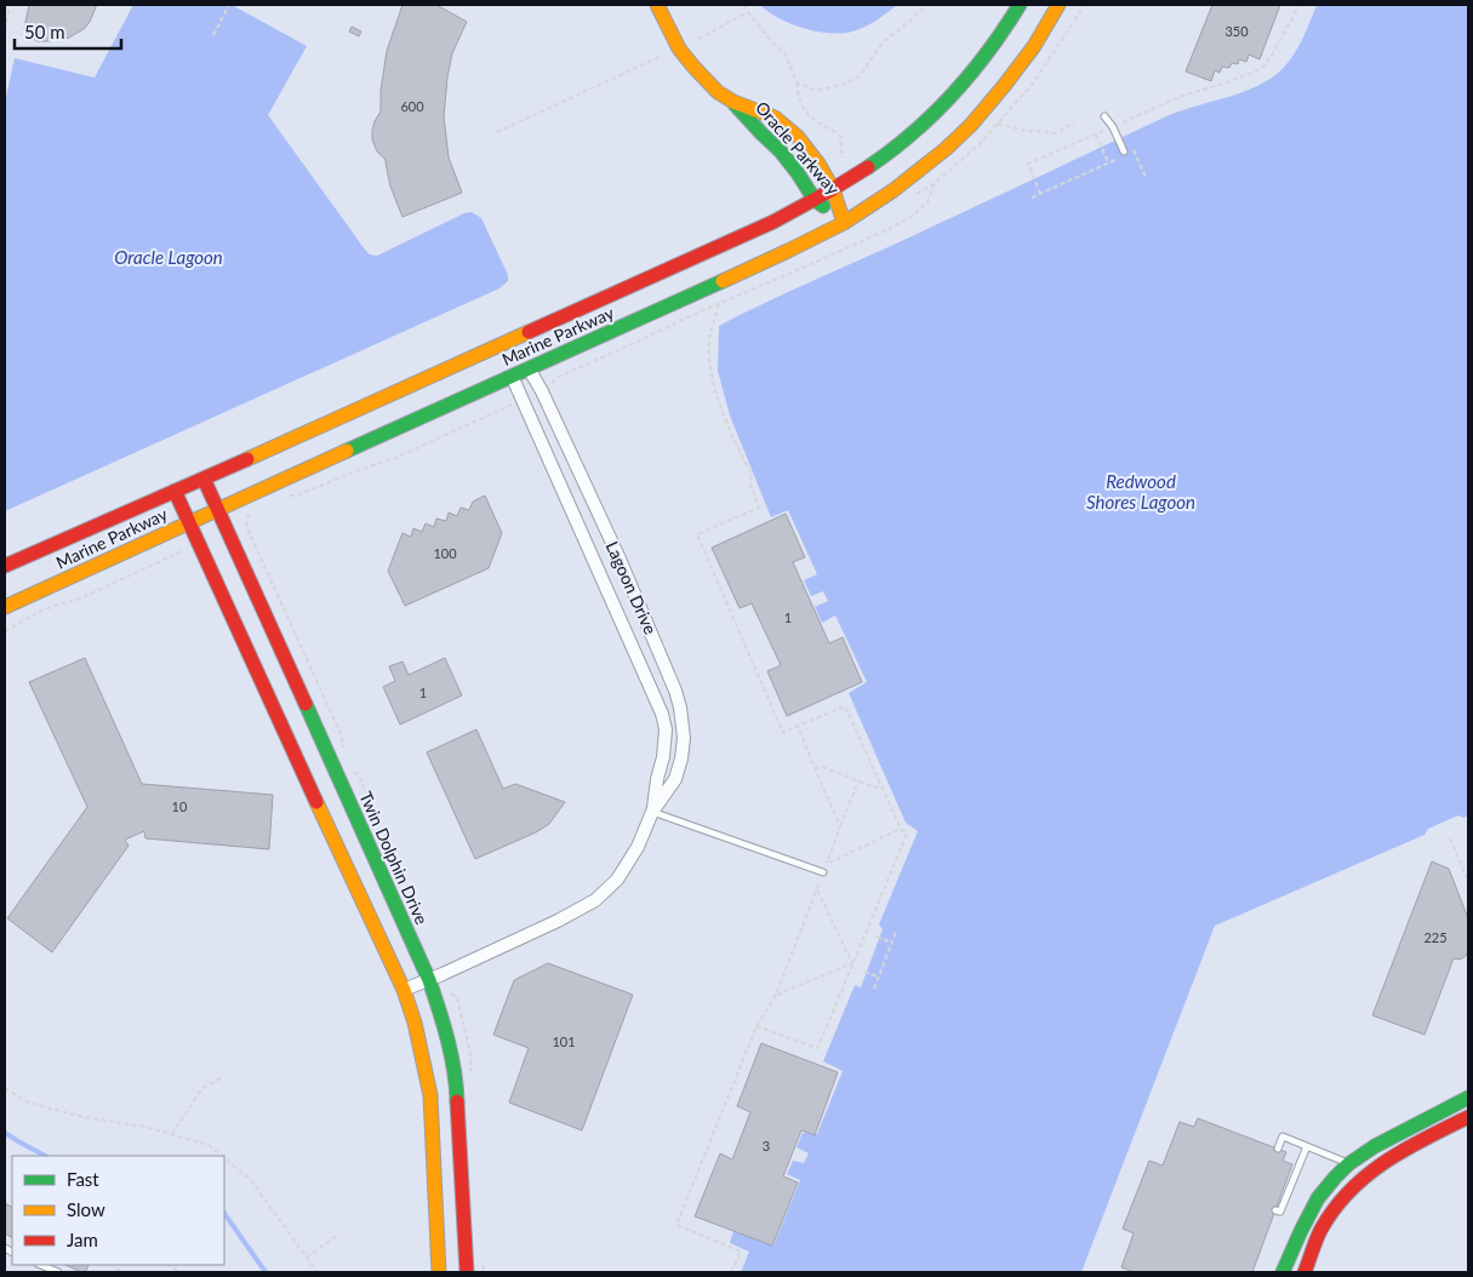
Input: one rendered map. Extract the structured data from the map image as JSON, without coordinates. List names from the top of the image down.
{
  "streets": {
    "main road": ["Oracle Parkway", "Marine Parkway", "Twin Dolphin Drive"],
    "street": ["Lagoon Drive"]
  },
  "crossings": [
    ["Oracle Parkway", "Marine Parkway"],
    ["Marine Parkway", "Lagoon Drive"],
    ["Marine Parkway", "Twin Dolphin Drive"],
    ["Lagoon Drive", "Twin Dolphin Drive"]
  ],
  "water": ["Oracle Lagoon", "Redwood Shores Lagoon"],
  "house_numbers": [
    "350",
    "600",
    "100",
    "1",
    "1",
    "10",
    "225",
    "101",
    "3"
  ],
  "legend": ["Fast", "Slow", "Jam"],
  "scale_bar": "50 m"
}
